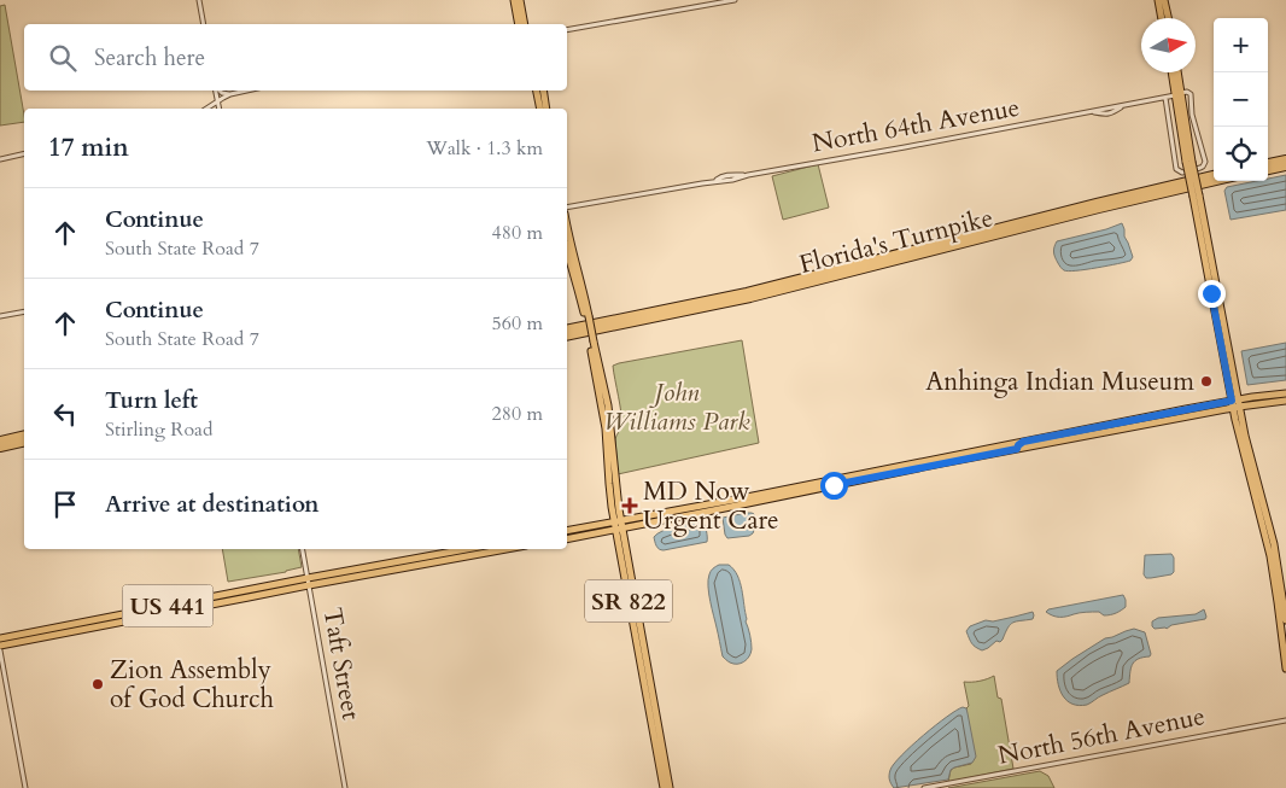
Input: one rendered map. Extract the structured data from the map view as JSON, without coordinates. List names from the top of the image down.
{
  "streets": {
    "highway": ["Florida's Turnpike"],
    "main road": ["SR 822", "US 441"],
    "street": ["North 64th Avenue", "Taft Street", "North 56th Avenue"]
  },
  "crossings": [
    ["US 441", "Taft Street"]
  ],
  "parks": ["John Williams Park"],
  "places": {
    "other": ["Anhinga Indian Museum", "Zion Assembly of God Church"],
    "health": ["MD Now Urgent Care"]
  },
  "north": "right",
  "page": {
    "map_buttons": ["+", "−"],
    "search": "Search here",
    "heading": ["17 min", "Walk · 1.3 km"],
    "list": [
      ["Continue", "South State Road 7", "480 m"],
      ["Continue", "South State Road 7", "560 m"],
      ["Turn left", "Stirling Road", "280 m"],
      "Arrive at destination"
    ]
  }
}
